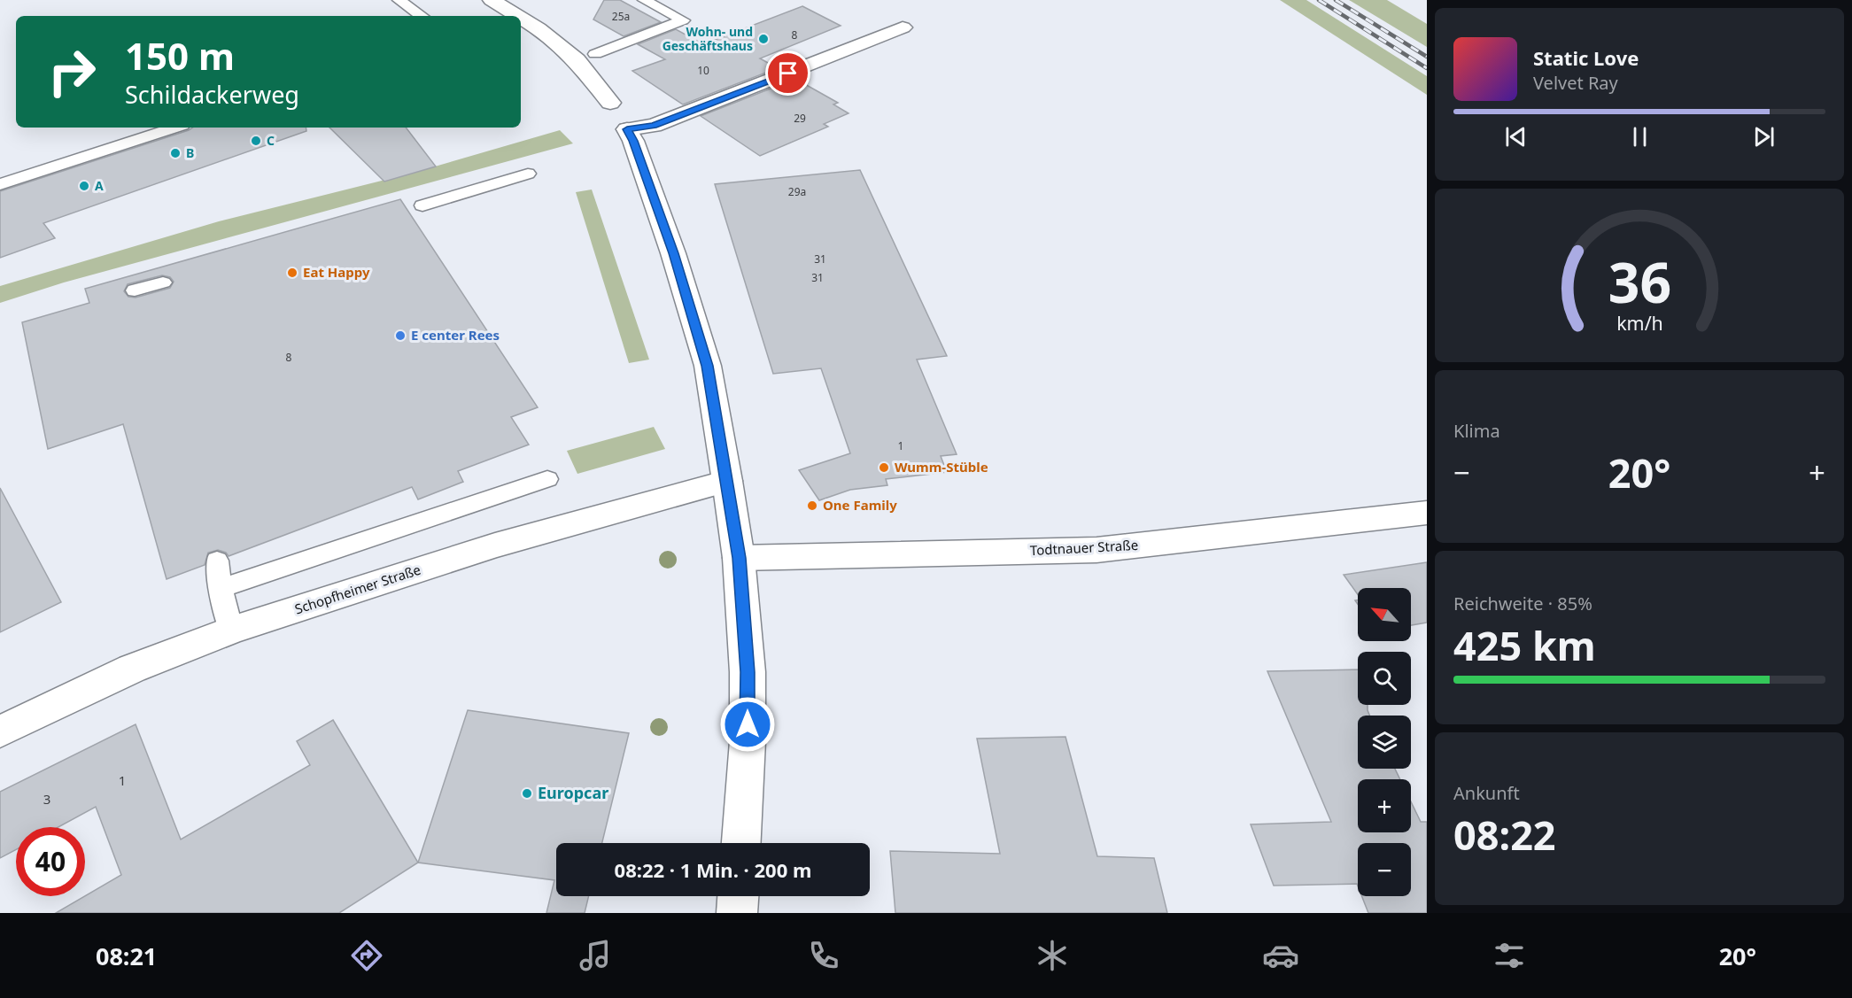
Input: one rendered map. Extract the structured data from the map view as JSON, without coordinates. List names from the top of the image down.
{
  "streets": {
    "street": ["Todtnauer Straße", "Schopfheimer Straße"]
  },
  "places": [
    "Wohn- und Geschäftshaus",
    "C",
    "B",
    "A",
    "Eat Happy",
    "E center Rees",
    "Wumm-Stüble",
    "One Family",
    "Europcar"
  ],
  "house_numbers": [
    "25a",
    "8",
    "10",
    "29",
    "29a",
    "31",
    "31",
    "8",
    "1",
    "1",
    "3"
  ],
  "north": "top left",
  "page": {
    "turn": ["150 m", "Schildackerweg"],
    "song": ["Static Love", "Velvet Ray"],
    "tile": [
      "Klima",
      ["Reichweite · 85%", "425 km"],
      ["Ankunft", "08:22"]
    ],
    "heat": ["−", "20°", "+"],
    "map_buttons": ["+", "−"],
    "limit": "40",
    "trip": "08:22 · 1 Min. · 200 m",
    "tabs": ["08:21", "20°"],
    "gauge": ["36", "km/h"]
  }
}
